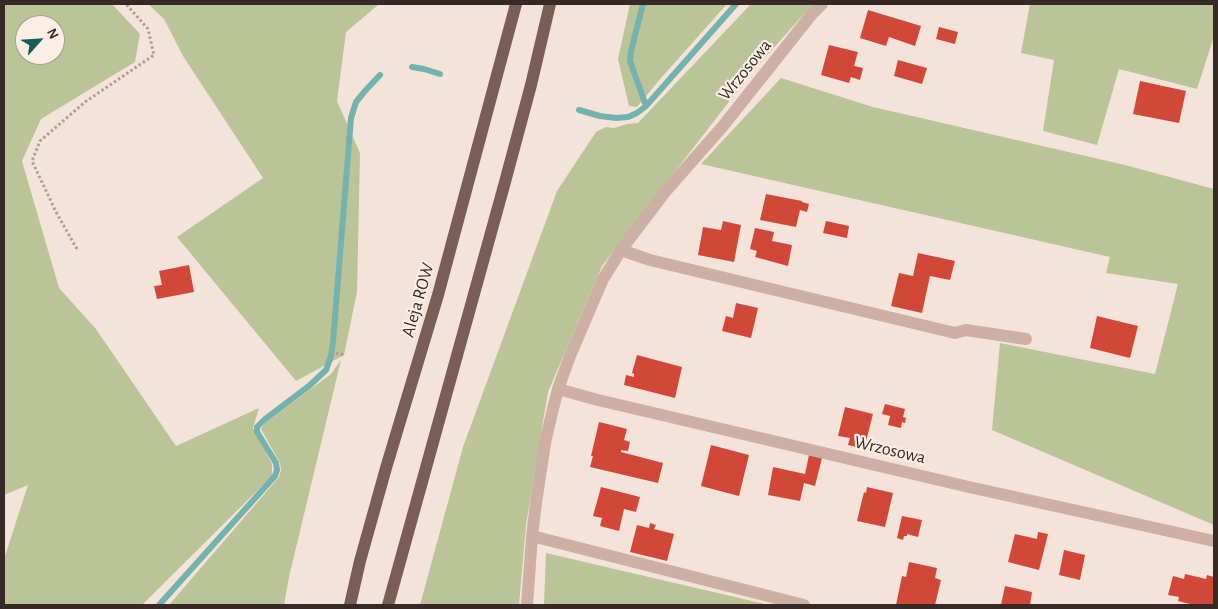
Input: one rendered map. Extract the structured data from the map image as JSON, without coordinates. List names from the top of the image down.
{
  "streets": {
    "main road": ["Aleja ROW"],
    "street": ["Wrzosowa"]
  },
  "north": "top right"
}
